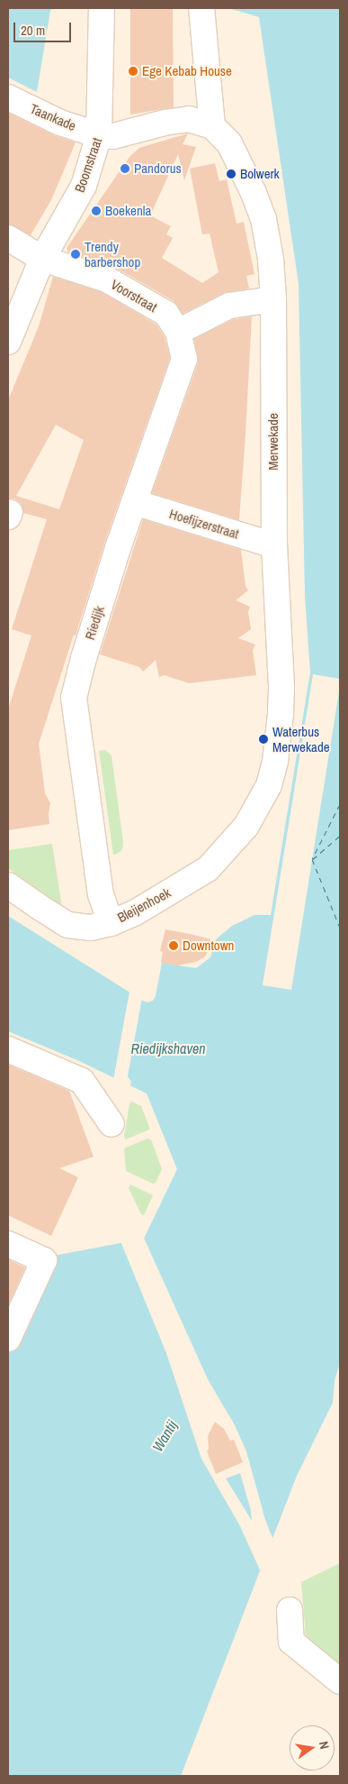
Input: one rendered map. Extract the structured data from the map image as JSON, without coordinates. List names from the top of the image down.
{
  "streets": {
    "street": [
      "Taankade",
      "Boomstraat",
      "Voorstraat",
      "Merwekade",
      "Hoefijzerstraat",
      "Riedijk",
      "Bleijenhoek"
    ]
  },
  "crossings": [
    ["Taankade", "Boomstraat"],
    ["Boomstraat", "Voorstraat"],
    ["Voorstraat", "Riedijk"],
    ["Merwekade", "Hoefijzerstraat"],
    ["Merwekade", "Bleijenhoek"],
    ["Hoefijzerstraat", "Riedijk"],
    ["Riedijk", "Bleijenhoek"]
  ],
  "water": ["Riedijkshaven", "Wantij"],
  "places": [
    "Ege Kebab House",
    "Pandorus",
    "Bolwerk",
    "Boekenla",
    "Trendy barbershop",
    "Waterbus Merwekade",
    "Downtown"
  ],
  "scale_bar": "20 m",
  "north": "right"
}
